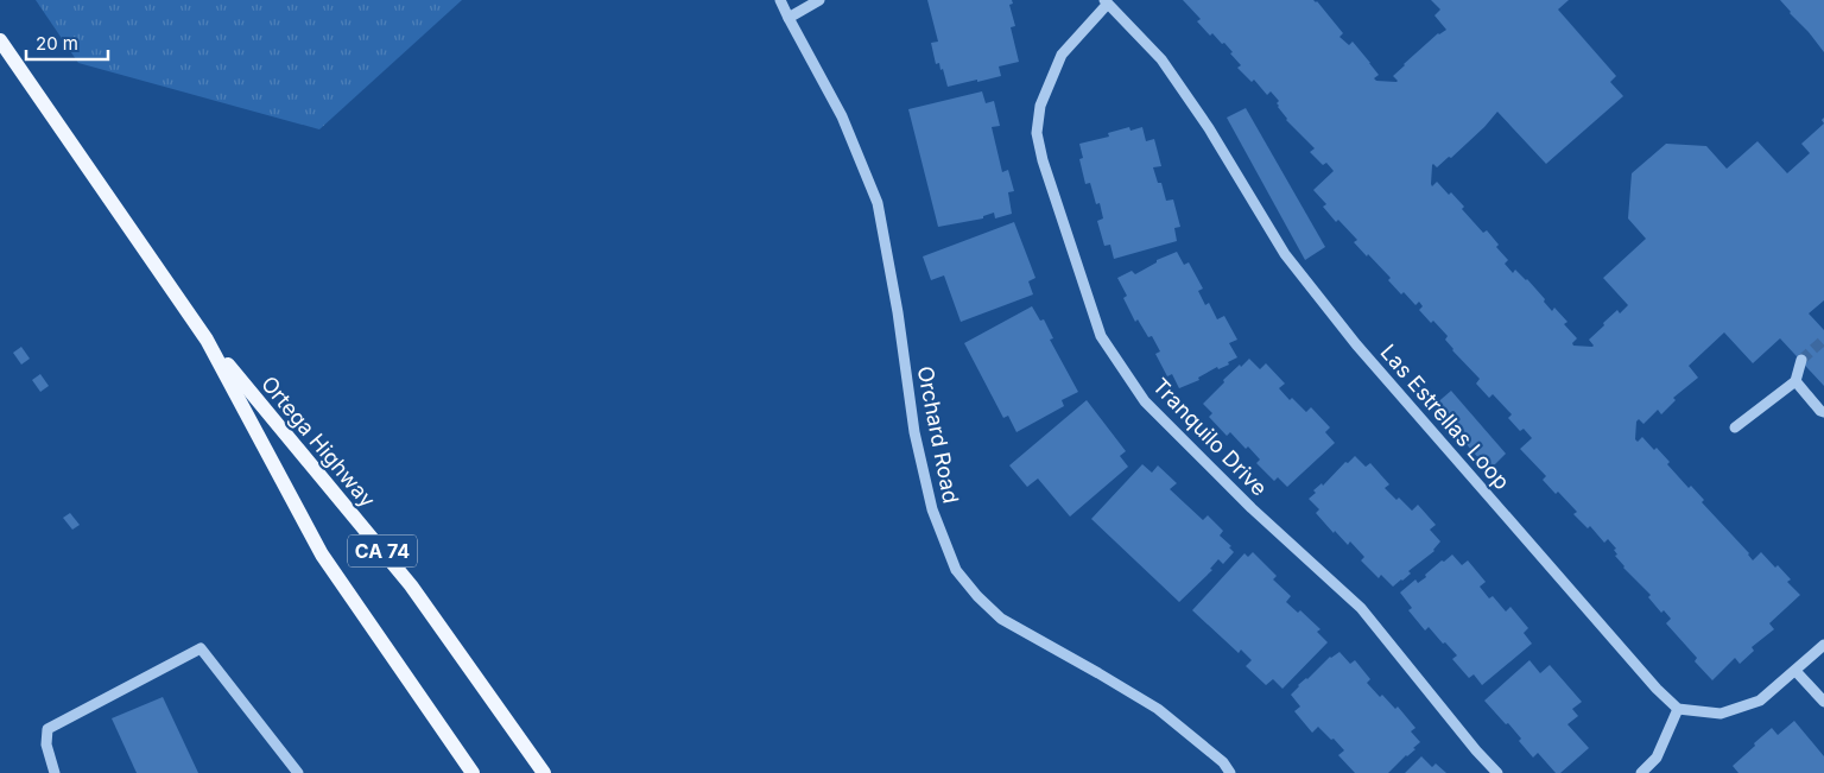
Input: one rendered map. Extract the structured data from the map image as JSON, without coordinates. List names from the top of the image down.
{
  "streets": {
    "main road": ["Ortega Highway", "CA 74"],
    "street": ["Las Estrellas Loop", "Orchard Road", "Tranquilo Drive"]
  },
  "crossings": [
    ["Las Estrellas Loop", "Tranquilo Drive"]
  ],
  "scale_bar": "20 m"
}
